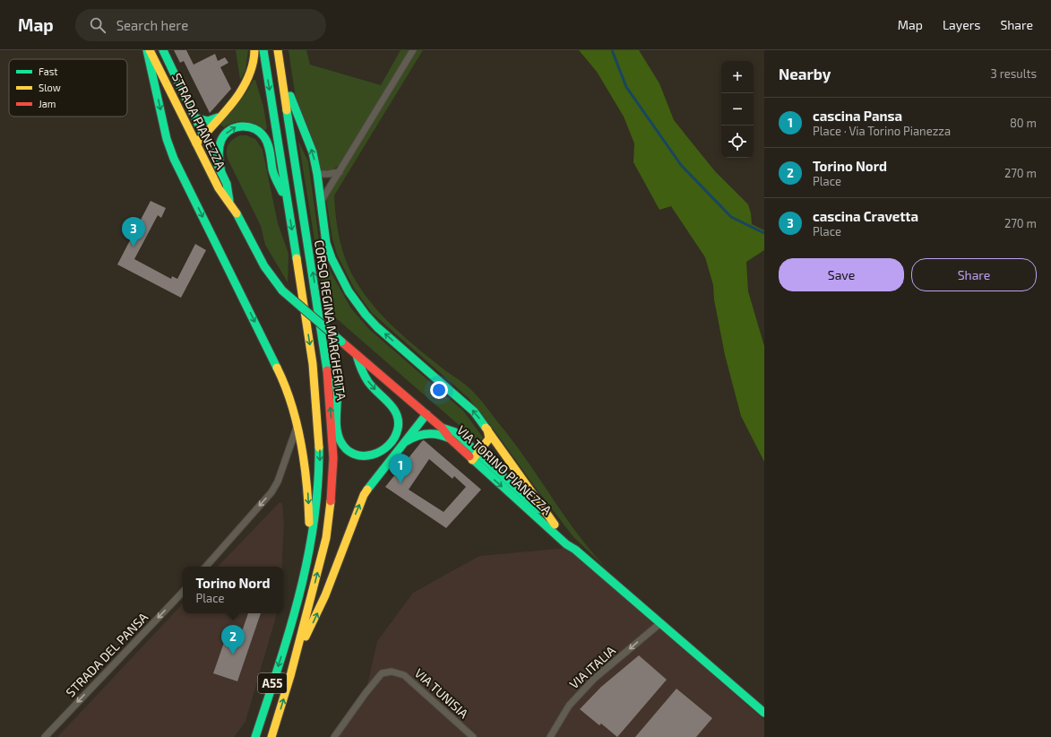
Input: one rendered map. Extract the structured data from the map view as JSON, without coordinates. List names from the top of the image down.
{
  "streets": {
    "main road": [
      "STRADA PIANEZZA",
      "CORSO REGINA MARGHERITA",
      "VIA TORINO PIANEZZA",
      "A55"
    ],
    "street": ["STRADA DEL PANSA", "VIA ITALIA", "VIA TUNISIA"]
  },
  "crossings": [
    ["STRADA PIANEZZA", "VIA TORINO PIANEZZA"],
    ["CORSO REGINA MARGHERITA", "A55"],
    ["VIA TORINO PIANEZZA", "VIA ITALIA"]
  ],
  "one_way": ["STRADA DEL PANSA", "VIA ITALIA"],
  "legend": ["Fast", "Slow", "Jam"],
  "page": {
    "header": "Map",
    "search": "Search here",
    "nav": ["Map", "Layers", "Share"],
    "heading": ["Nearby", "3 results"],
    "map_buttons": ["+", "−"],
    "list": [
      {
        "mark": "1",
        "name": "cascina Pansa",
        "note": "Place · Via Torino Pianezza",
        "value": "80 m"
      },
      {
        "mark": "2",
        "name": "Torino Nord",
        "note": "Place",
        "value": "270 m"
      },
      {
        "mark": "3",
        "name": "cascina Cravetta",
        "note": "Place",
        "value": "270 m"
      }
    ],
    "pins": ["3", "1", "2"],
    "buttons": ["Save", "Share"],
    "popup": ["Torino Nord", "Place"]
  }
}
